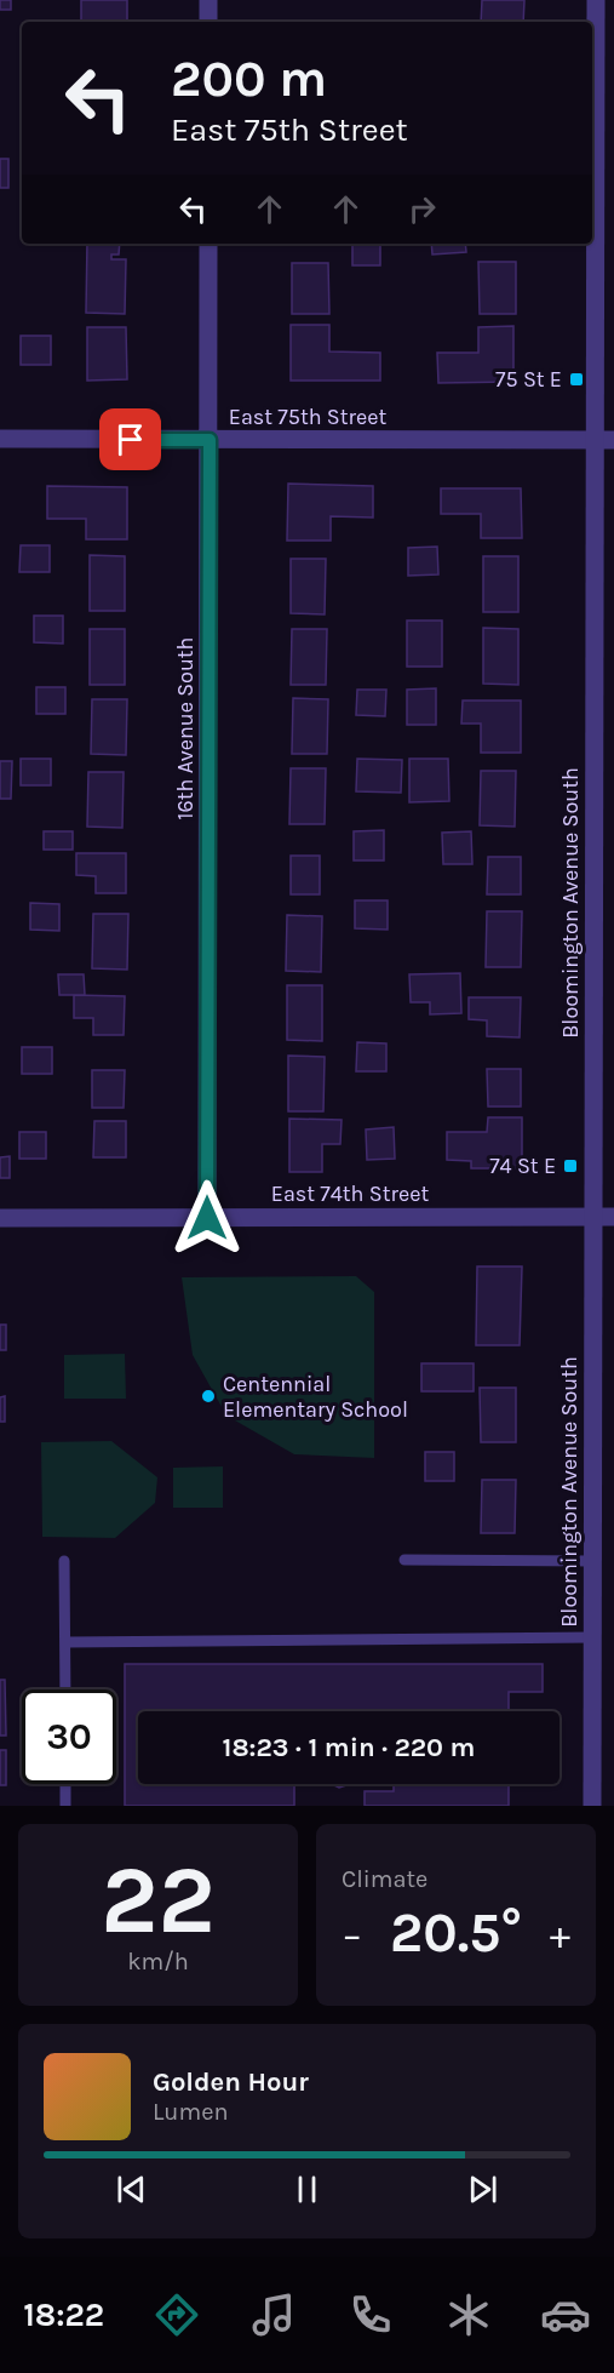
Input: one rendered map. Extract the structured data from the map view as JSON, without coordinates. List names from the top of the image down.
{
  "streets": {
    "street": [
      "East 75th Street",
      "16th Avenue South",
      "Bloomington Avenue South",
      "East 74th Street"
    ]
  },
  "crossings": [
    ["East 75th Street", "16th Avenue South"],
    ["East 75th Street", "Bloomington Avenue South"],
    ["16th Avenue South", "East 74th Street"],
    ["Bloomington Avenue South", "East 74th Street"]
  ],
  "places": {
    "transit": ["75 St E", "74 St E"],
    "other": ["Centennial Elementary School"]
  },
  "page": {
    "turn": ["200 m", "East 75th Street"],
    "limit": "30",
    "trip": "18:23 · 1 min · 220 m",
    "tile": [
      ["22", "km/h"],
      "Climate"
    ],
    "heat": ["−", "20.5°", "+"],
    "song": ["Golden Hour", "Lumen"],
    "tabs": "18:22"
  }
}
